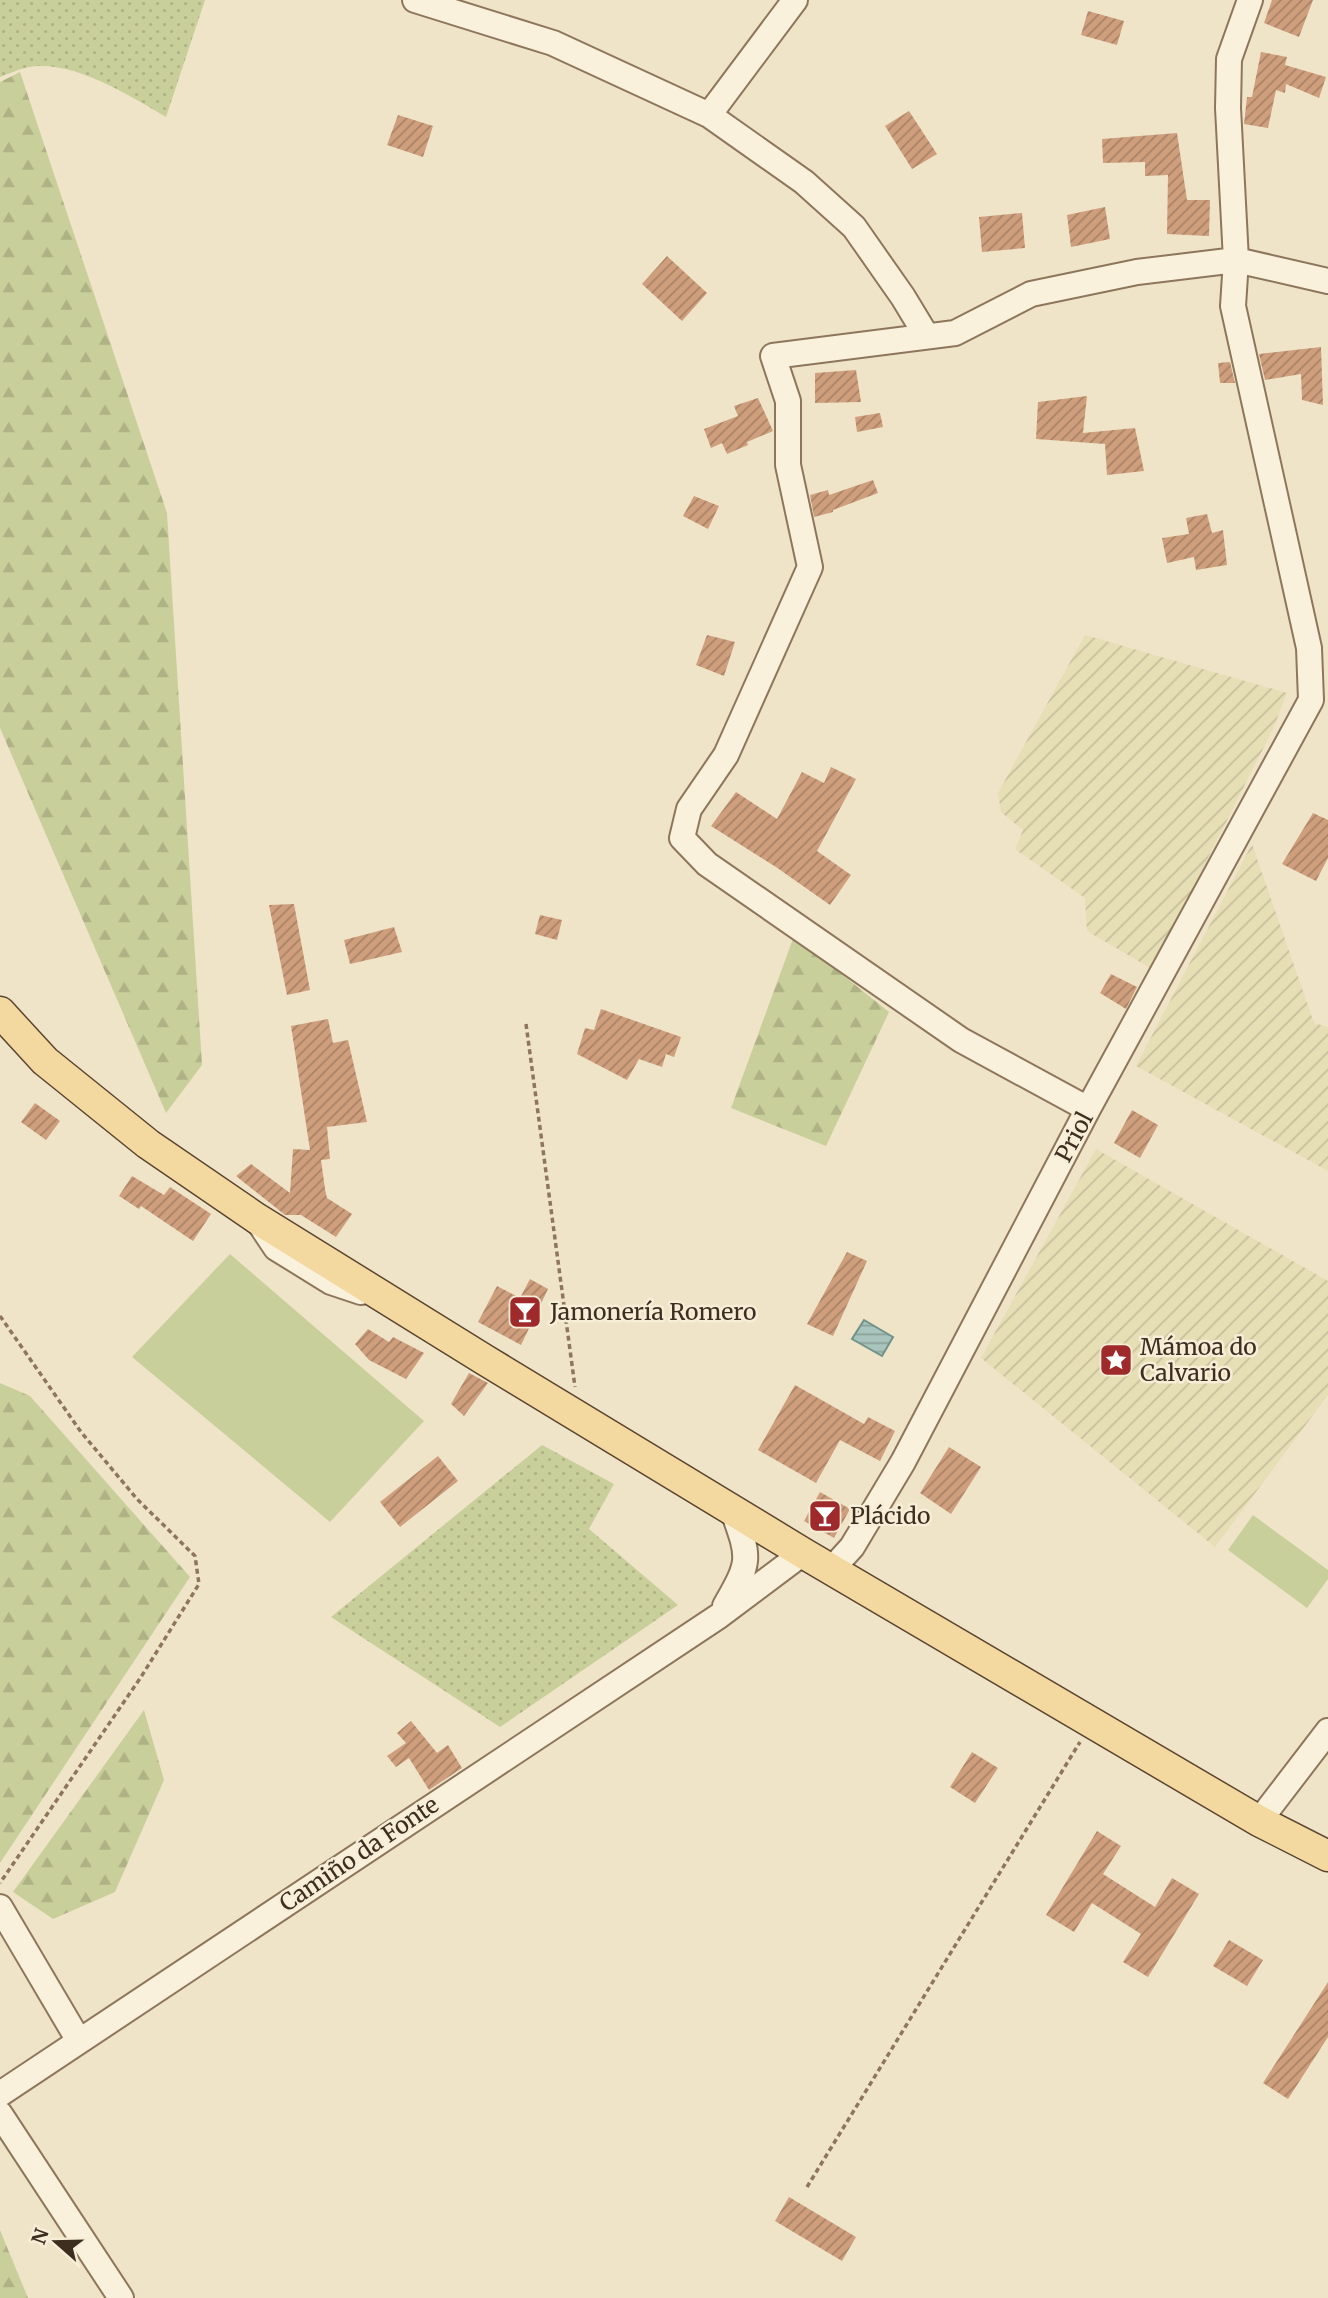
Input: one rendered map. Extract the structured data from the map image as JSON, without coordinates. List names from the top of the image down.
{
  "streets": {
    "street": ["Priol", "Camiño da Fonte"]
  },
  "places": {
    "bar": ["Jamonería Romero", "Plácido"],
    "place": ["Mámoa do Calvario"]
  },
  "north": "left"
}
